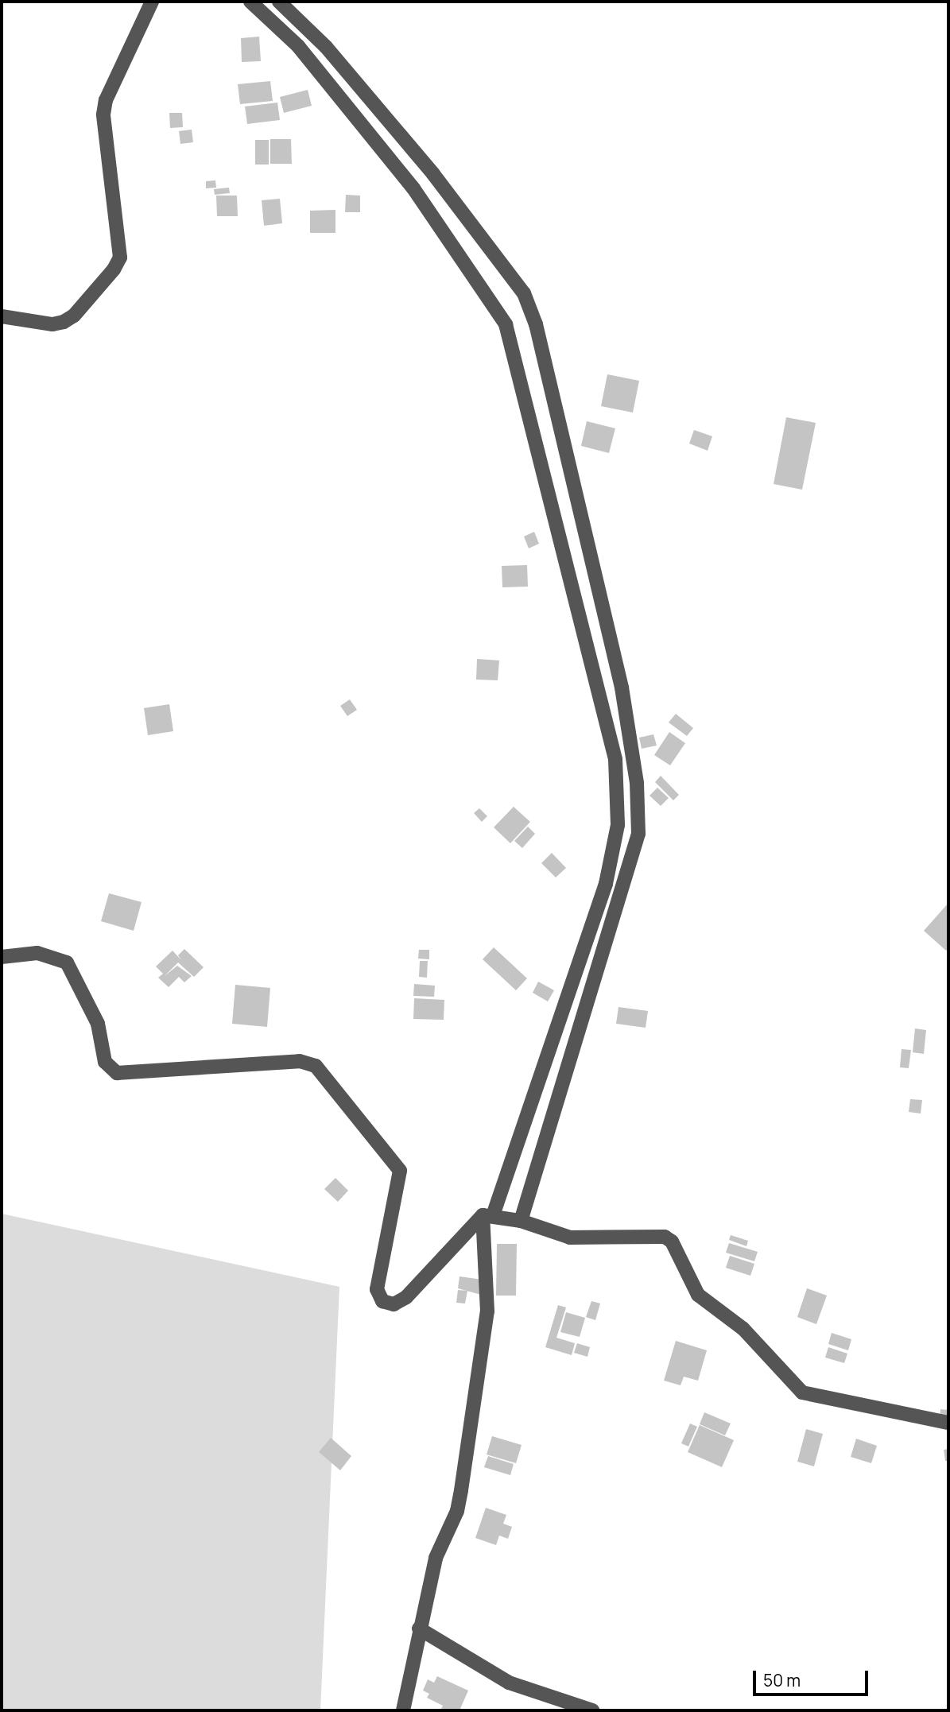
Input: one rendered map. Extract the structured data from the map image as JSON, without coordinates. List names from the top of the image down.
{
  "scale_bar": "50 m"
}
